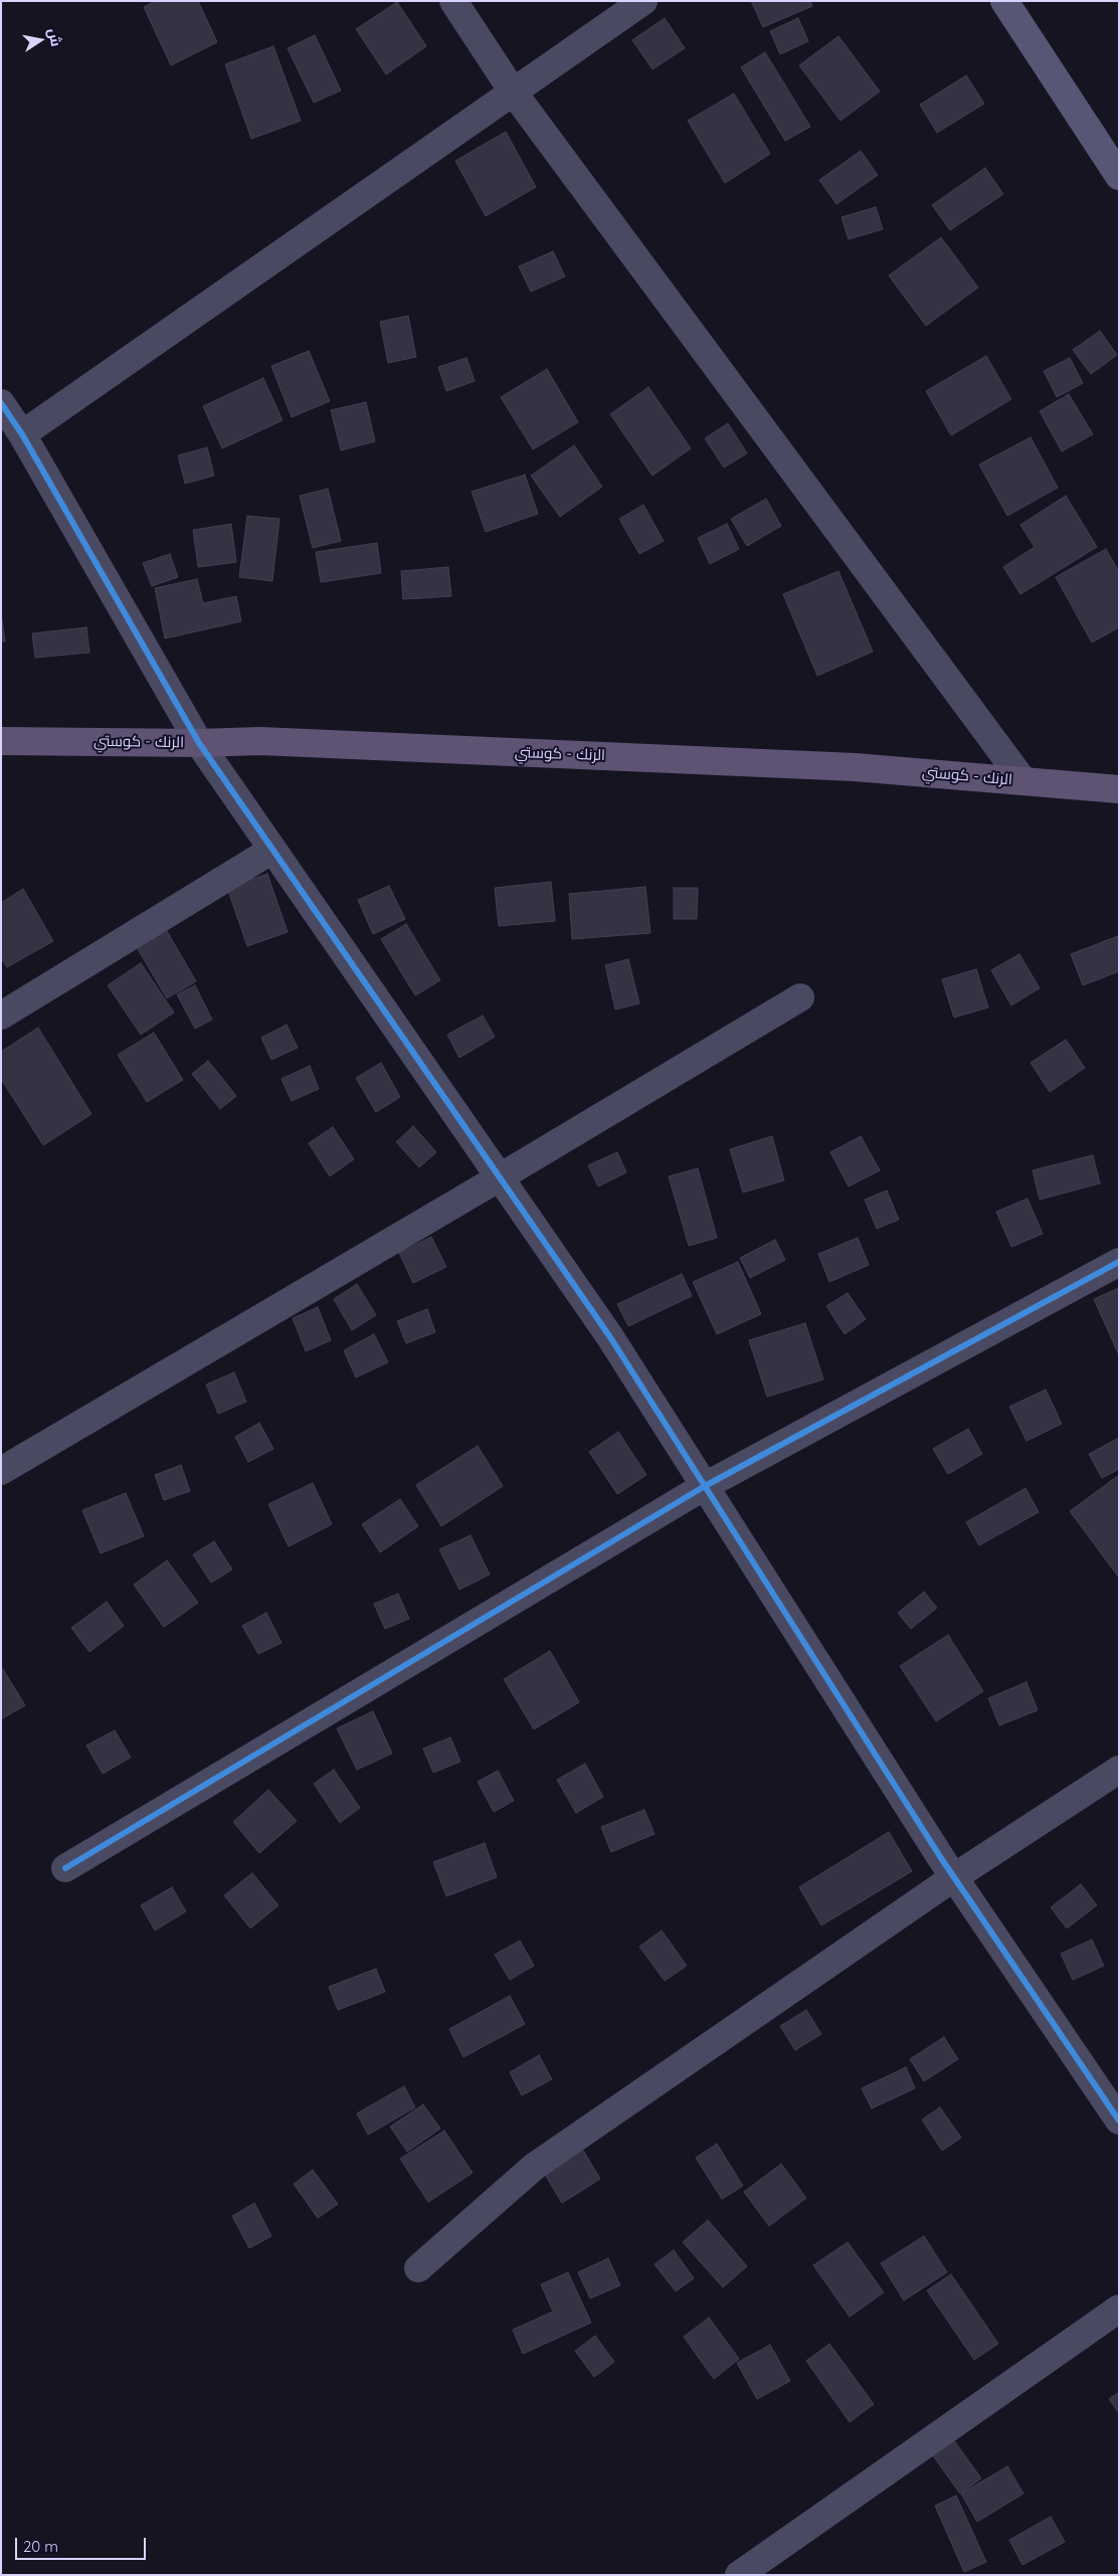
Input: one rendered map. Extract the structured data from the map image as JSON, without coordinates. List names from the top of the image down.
{
  "streets": {
    "main road": ["الرنك - كوستي"]
  },
  "scale_bar": "20 m",
  "north": "right"
}
